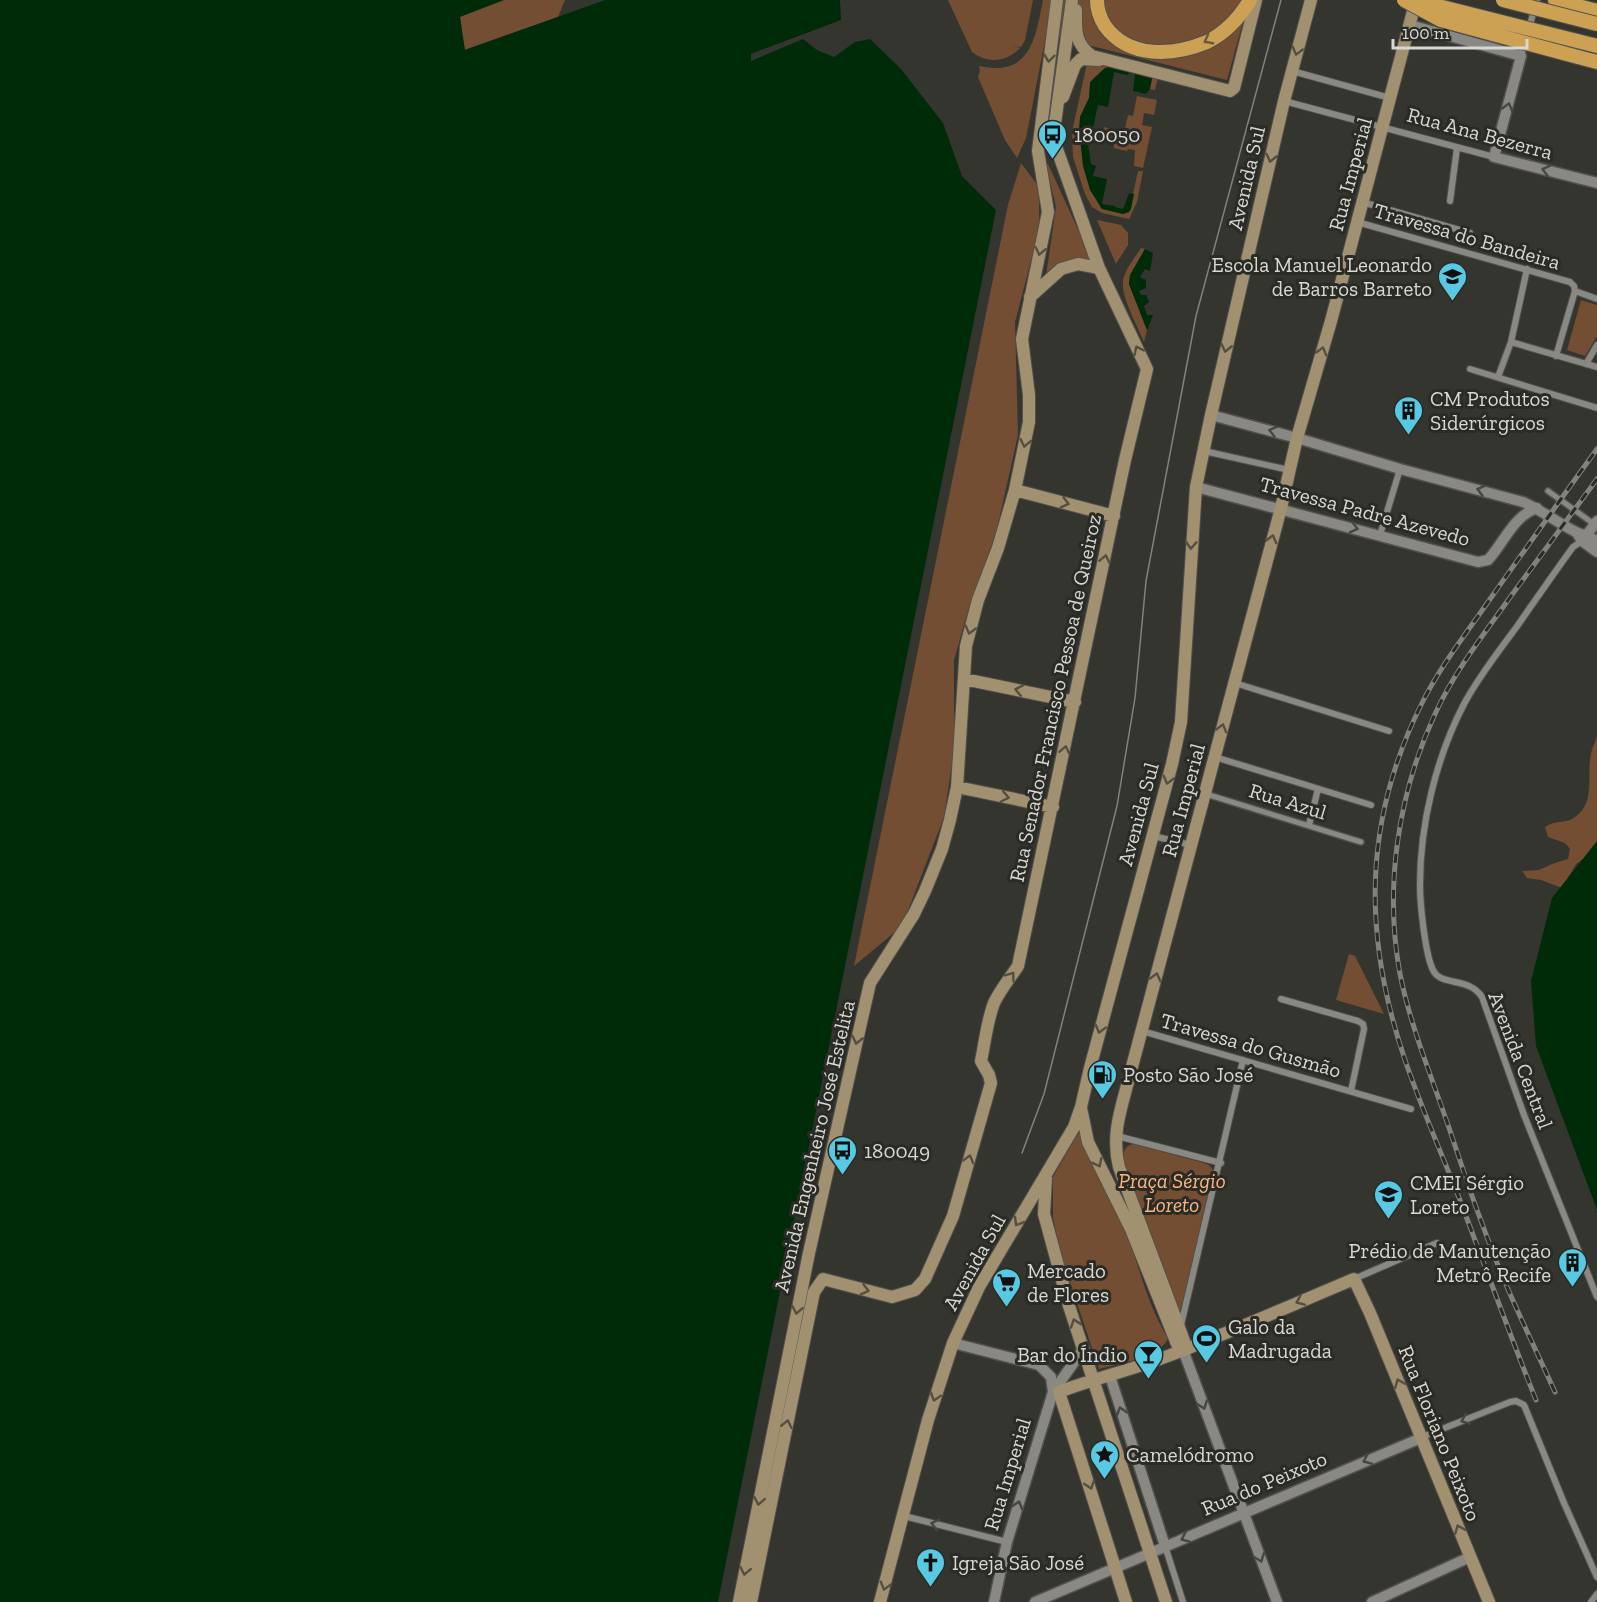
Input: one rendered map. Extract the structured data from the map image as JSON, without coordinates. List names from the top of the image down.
{
  "streets": {
    "main road": [
      "Rua Imperial",
      "Avenida Sul",
      "Rua Senador Francisco Pessoa de Queiroz",
      "Avenida Engenheiro José Estelita",
      "Rua Floriano Peixoto"
    ],
    "street": [
      "Rua Ana Bezerra",
      "Travessa do Bandeira",
      "Travessa Padre Azevedo",
      "Rua Azul",
      "Travessa do Gusmão",
      "Avenida Central",
      "Rua do Peixoto"
    ]
  },
  "crossings": [
    ["Rua Ana Bezerra", "Rua Imperial"],
    ["Rua Ana Bezerra", "Avenida Sul"],
    ["Rua Imperial", "Avenida Sul"],
    ["Rua Imperial", "Travessa do Bandeira"],
    ["Rua Imperial", "Travessa Padre Azevedo"],
    ["Rua Imperial", "Rua Azul"],
    ["Rua Imperial", "Travessa do Gusmão"],
    ["Avenida Sul", "Travessa Padre Azevedo"],
    ["Rua Senador Francisco Pessoa de Queiroz", "Avenida Engenheiro José Estelita"],
    ["Rua Floriano Peixoto", "Rua do Peixoto"]
  ],
  "one_way": ["Avenida Sul", "Rua Senador Francisco Pessoa de Queiroz", "Rua Floriano Peixoto"],
  "parks": ["Praça Sérgio Loreto"],
  "places": {
    "bus stop": ["180050", "180049"],
    "school or university": ["Escola Manuel Leonardo de Barros Barreto", "CMEI Sérgio Loreto"],
    "building": ["CM Produtos Siderúrgicos", "Prédio de Manutenção Metrô Recife"],
    "fuel station": ["Posto São José"],
    "supermarket": ["Mercado de Flores"],
    "sports": ["Galo da Madrugada"],
    "bar": ["Bar do Índio"],
    "place": ["Camelódromo"],
    "church": ["Igreja São José"]
  },
  "scale_bar": "100 m"
}
